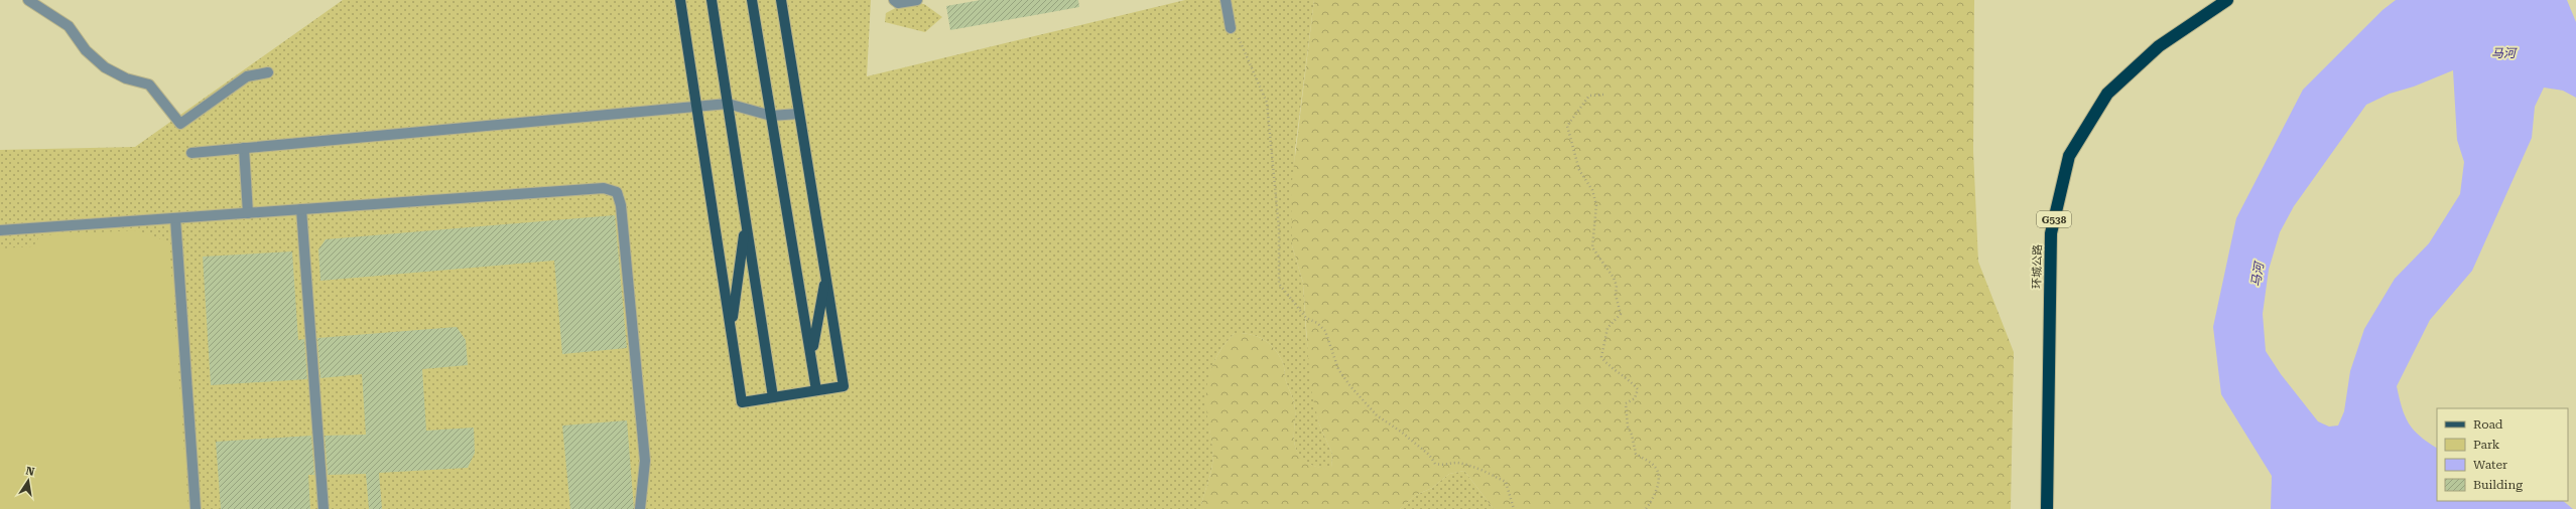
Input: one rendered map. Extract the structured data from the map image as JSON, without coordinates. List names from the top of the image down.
{
  "streets": {
    "highway": ["G538", "环城公路"]
  },
  "water": ["马河"],
  "legend": [
    "Road",
    "Park",
    "Water",
    "Building"
  ],
  "north": "top"
}
